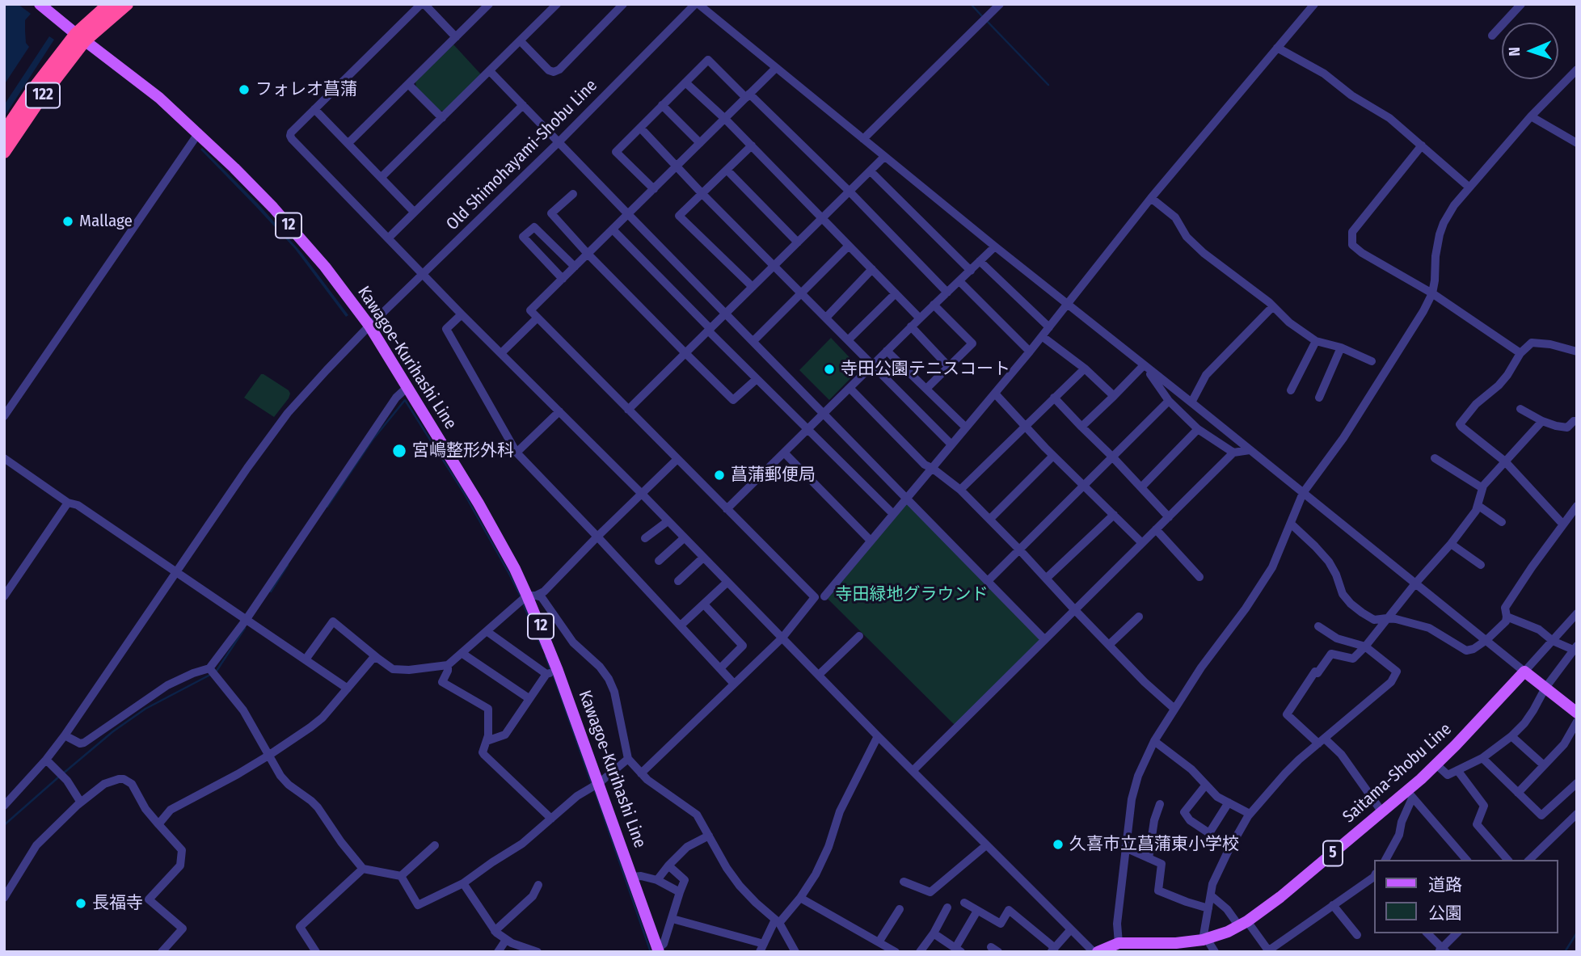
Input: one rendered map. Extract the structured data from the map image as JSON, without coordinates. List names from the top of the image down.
{
  "streets": {
    "highway": ["122"],
    "main road": [
      "12",
      "Kawagoe-Kurihashi Line",
      "Saitama-Shobu Line",
      "5"
    ],
    "street": ["Old Shimohayami-Shobu Line"]
  },
  "crossings": [
    ["122", "Kawagoe-Kurihashi Line"],
    ["Old Shimohayami-Shobu Line", "Kawagoe-Kurihashi Line"]
  ],
  "parks": ["寺田緑地グラウンド"],
  "places": [
    "フォレオ菖蒲",
    "Mallage",
    "寺田公園テニスコート",
    "宮嶋整形外科",
    "菖蒲郵便局",
    "久喜市立菖蒲東小学校",
    "長福寺"
  ],
  "legend": ["道路", "公園"],
  "north": "left"
}
